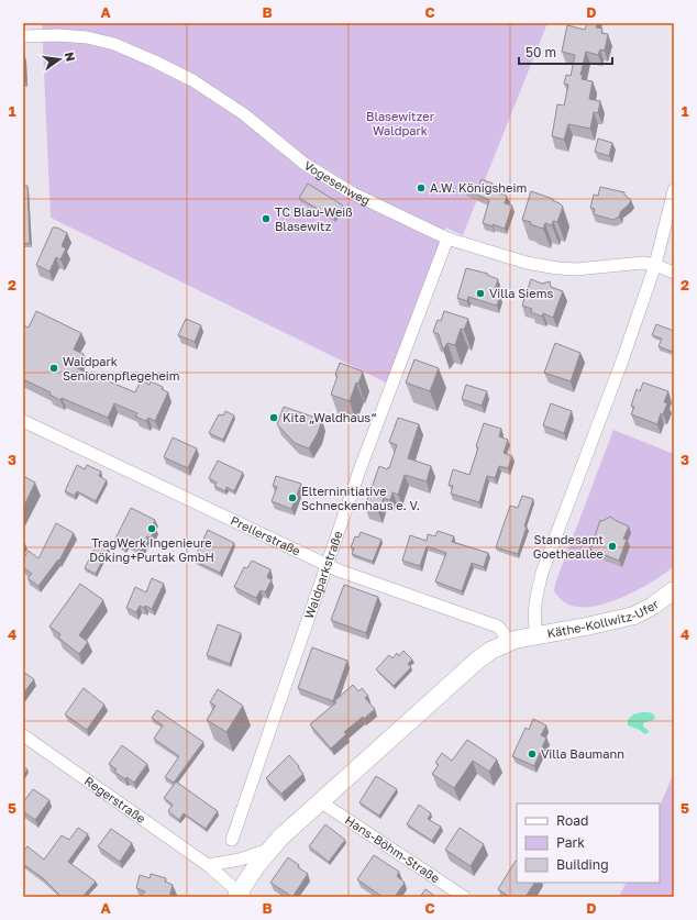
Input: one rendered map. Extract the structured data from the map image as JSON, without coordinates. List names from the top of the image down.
{
  "streets": {
    "main road": ["Käthe-Kollwitz-Ufer"],
    "street": [
      "Vogesenweg",
      "Prellerstraße",
      "Waldparkstraße",
      "Regerstraße",
      "Hans-Böhm-Straße"
    ]
  },
  "crossings": [
    ["Vogesenweg", "Waldparkstraße"],
    ["Prellerstraße", "Waldparkstraße"],
    ["Prellerstraße", "Käthe-Kollwitz-Ufer"],
    ["Käthe-Kollwitz-Ufer", "Regerstraße"],
    ["Käthe-Kollwitz-Ufer", "Hans-Böhm-Straße"]
  ],
  "parks": ["Blasewitzer Waldpark"],
  "places": [
    "A.W. Königsheim",
    "TC Blau-Weiß Blasewitz",
    "Villa Siems",
    "Waldpark Seniorenpflegeheim",
    "Kita „Waldhaus“",
    "Elterninitiative Schneckenhaus e. V.",
    "TragWerk Ingenieure Döking+Purtak GmbH",
    "Standesamt Goetheallee",
    "Villa Baumann"
  ],
  "legend": ["Road", "Park", "Building"],
  "scale_bar": "50 m",
  "north": "right",
  "grid": {
    "columns": [
      "A",
      "B",
      "C",
      "D"
    ],
    "rows": [
      "1",
      "2",
      "3",
      "4",
      "5"
    ]
  }
}
